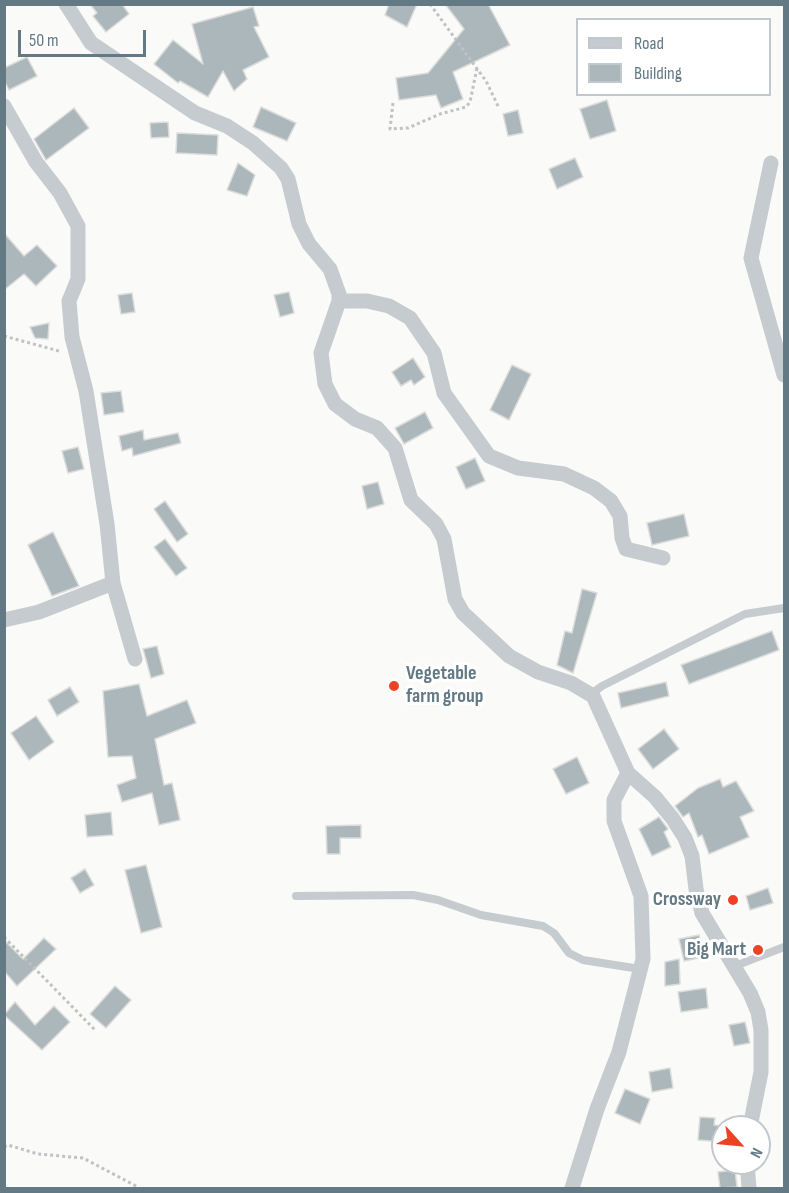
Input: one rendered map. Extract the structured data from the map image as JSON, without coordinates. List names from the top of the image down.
{
  "places": ["Vegetable farm group", "Crossway", "Big Mart"],
  "legend": ["Road", "Building"],
  "scale_bar": "50 m",
  "north": "bottom right"
}
